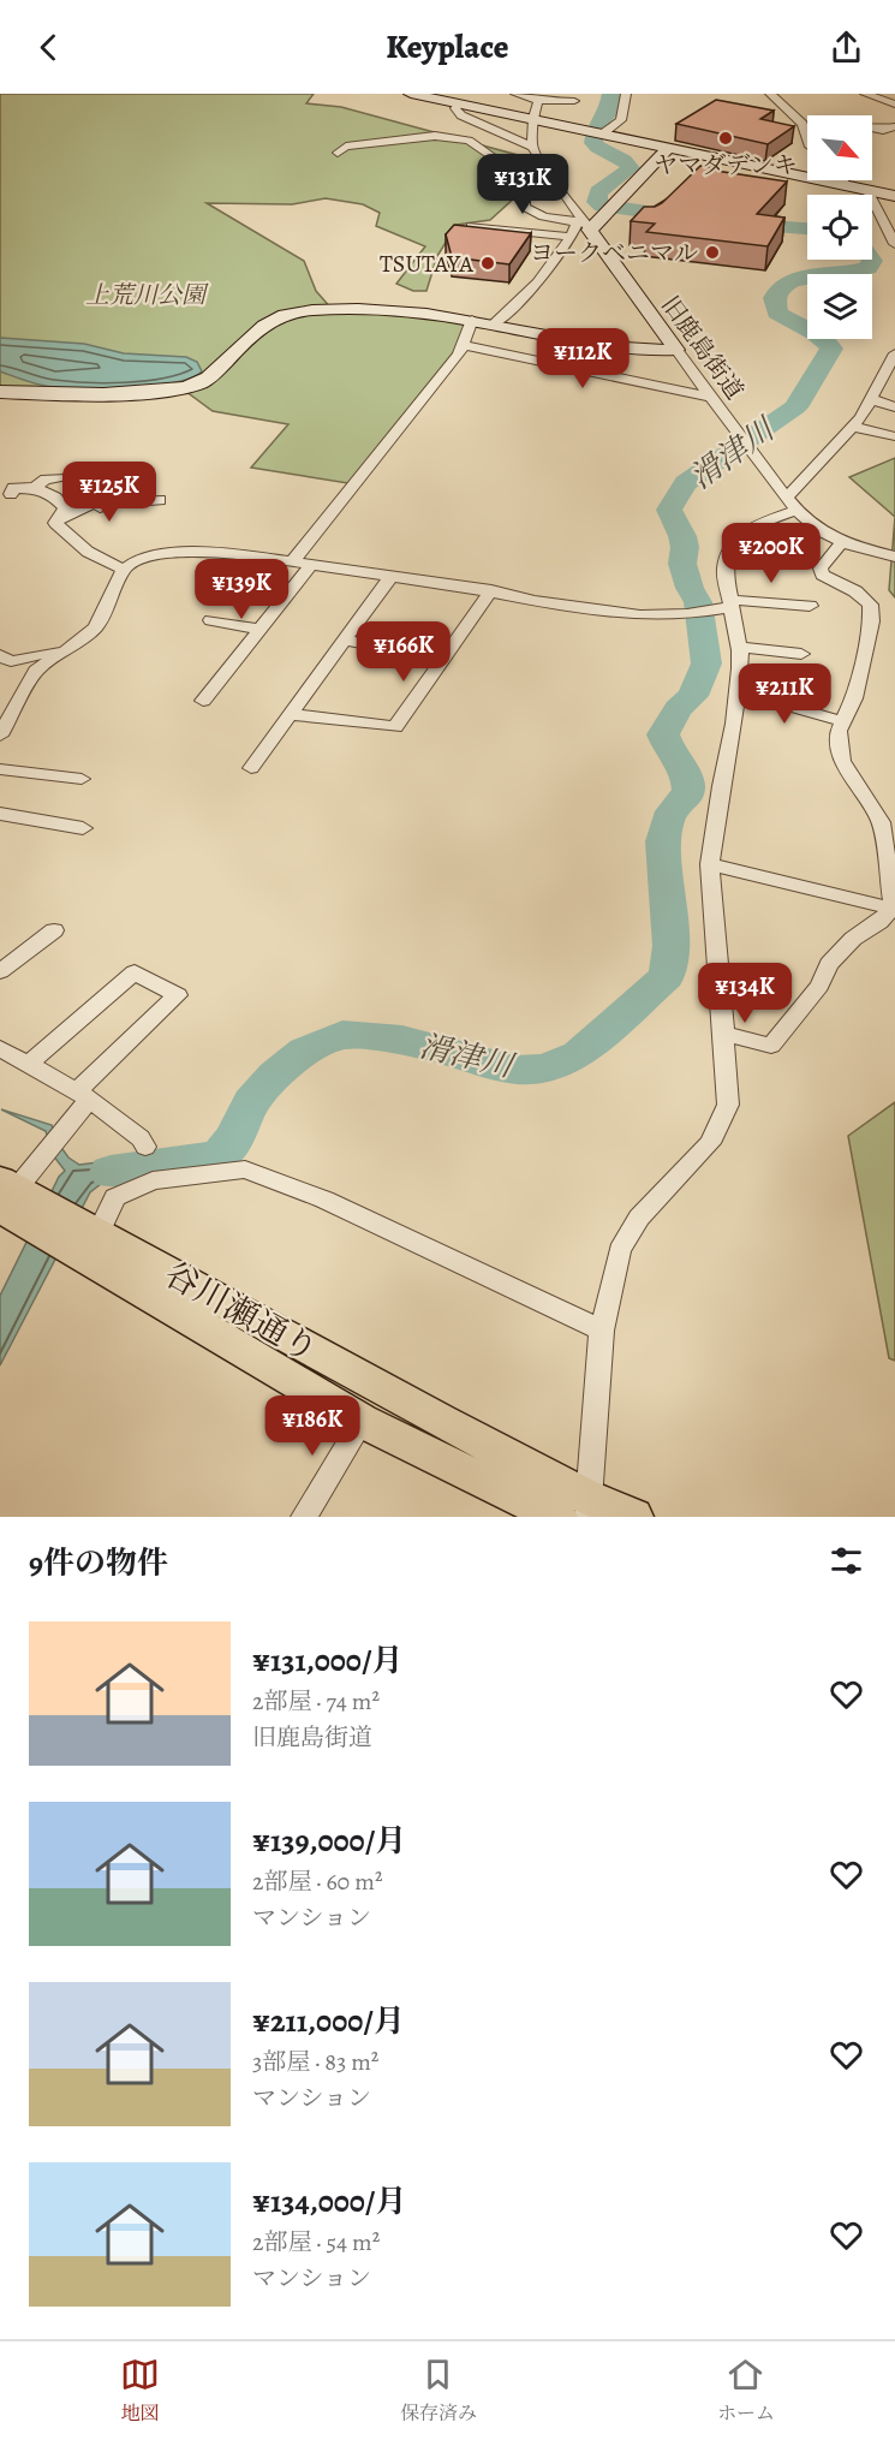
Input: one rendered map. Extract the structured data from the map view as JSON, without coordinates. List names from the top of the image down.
{
  "streets": {
    "main road": ["谷川瀬通り"],
    "street": ["旧鹿島街道"]
  },
  "water": ["滑津川"],
  "parks": ["上荒川公園"],
  "places": ["ヤマダデンキ", "ヨークベニマル", "TSUTAYA"],
  "north": "bottom right",
  "page": {
    "header": "Keyplace",
    "price": [
      "¥131K",
      "¥112K",
      "¥125K",
      "¥200K",
      "¥139K",
      "¥166K",
      "¥211K",
      "¥134K",
      "¥186K"
    ],
    "heading": "9件の物件",
    "list": [
      {
        "name": "¥131,000/月",
        "note": "2部屋 · 74 m² · 旧鹿島街道"
      },
      {
        "name": "¥139,000/月",
        "note": "2部屋 · 60 m² · マンション"
      },
      {
        "name": "¥211,000/月",
        "note": "3部屋 · 83 m² · マンション"
      },
      {
        "name": "¥134,000/月",
        "note": "2部屋 · 54 m² · マンション"
      }
    ],
    "tabs": ["地図", "保存済み", "ホーム"]
  }
}
